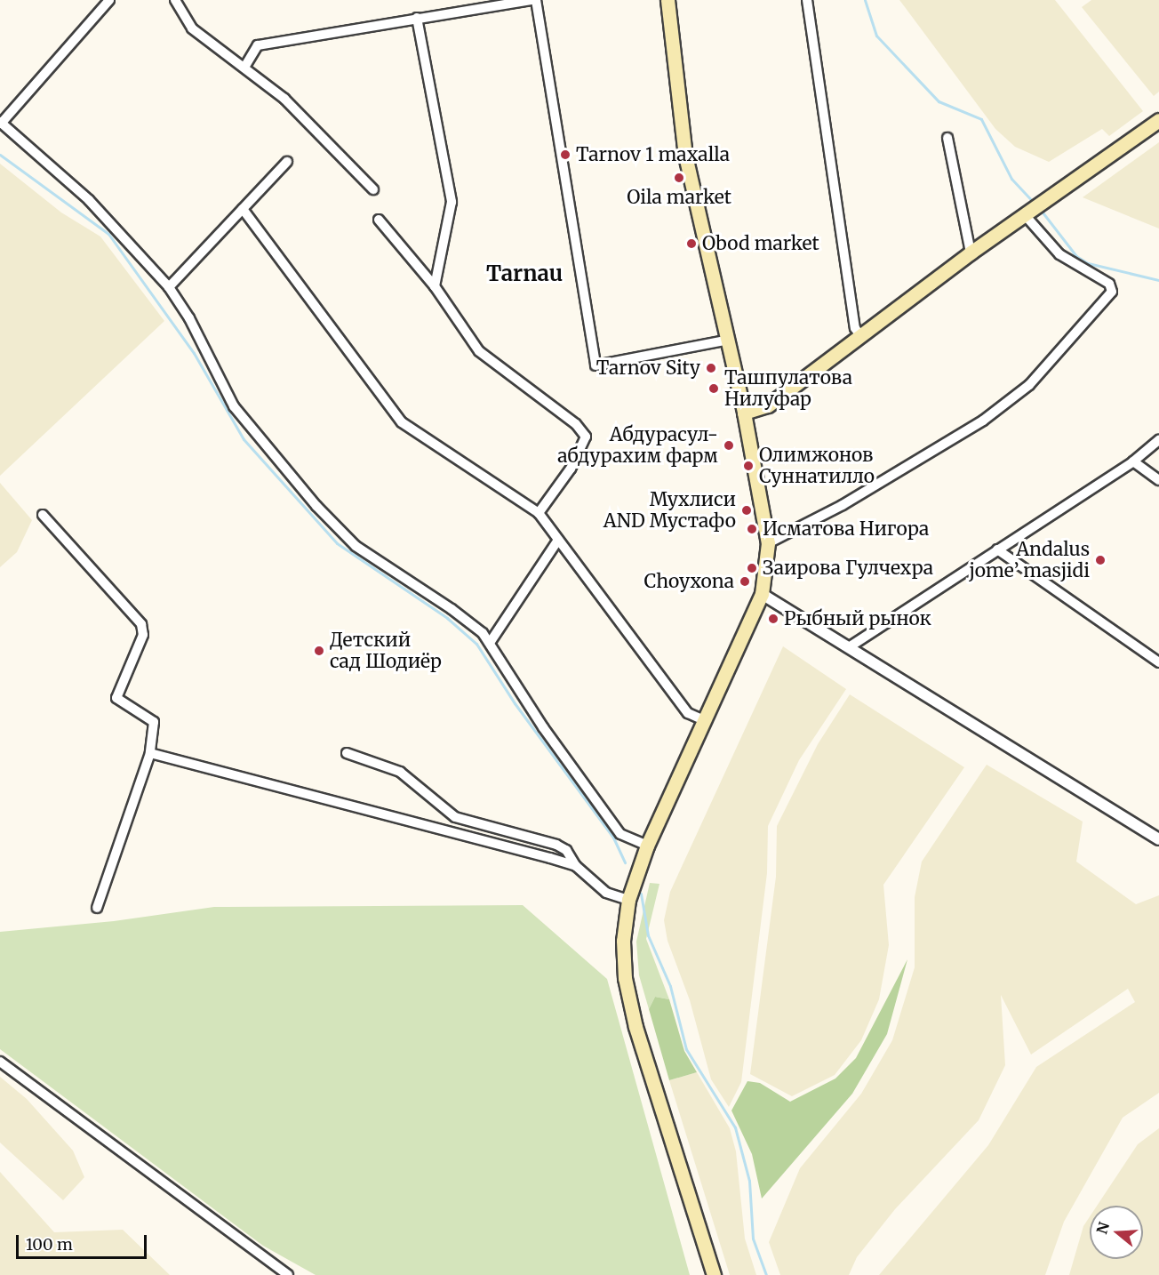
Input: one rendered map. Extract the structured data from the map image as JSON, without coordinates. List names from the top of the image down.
{
  "districts": ["Tarnau"],
  "places": [
    "Tarnov 1 maxalla",
    "Oila market",
    "Obod market",
    "Tarnov Sity",
    "Ташпулатова Нилуфар",
    "Абдурасул- абдурахим фарм",
    "Олимжонов Суннатилло",
    "Мухлиси AND Мустафо",
    "Исматова Нигора",
    "Andalus jome’ masjidi",
    "Заирова Гулчехра",
    "Choyxona",
    "Рыбный рынок",
    "Детский сад Шодиёр"
  ],
  "scale_bar": "100 m",
  "north": "left"
}
